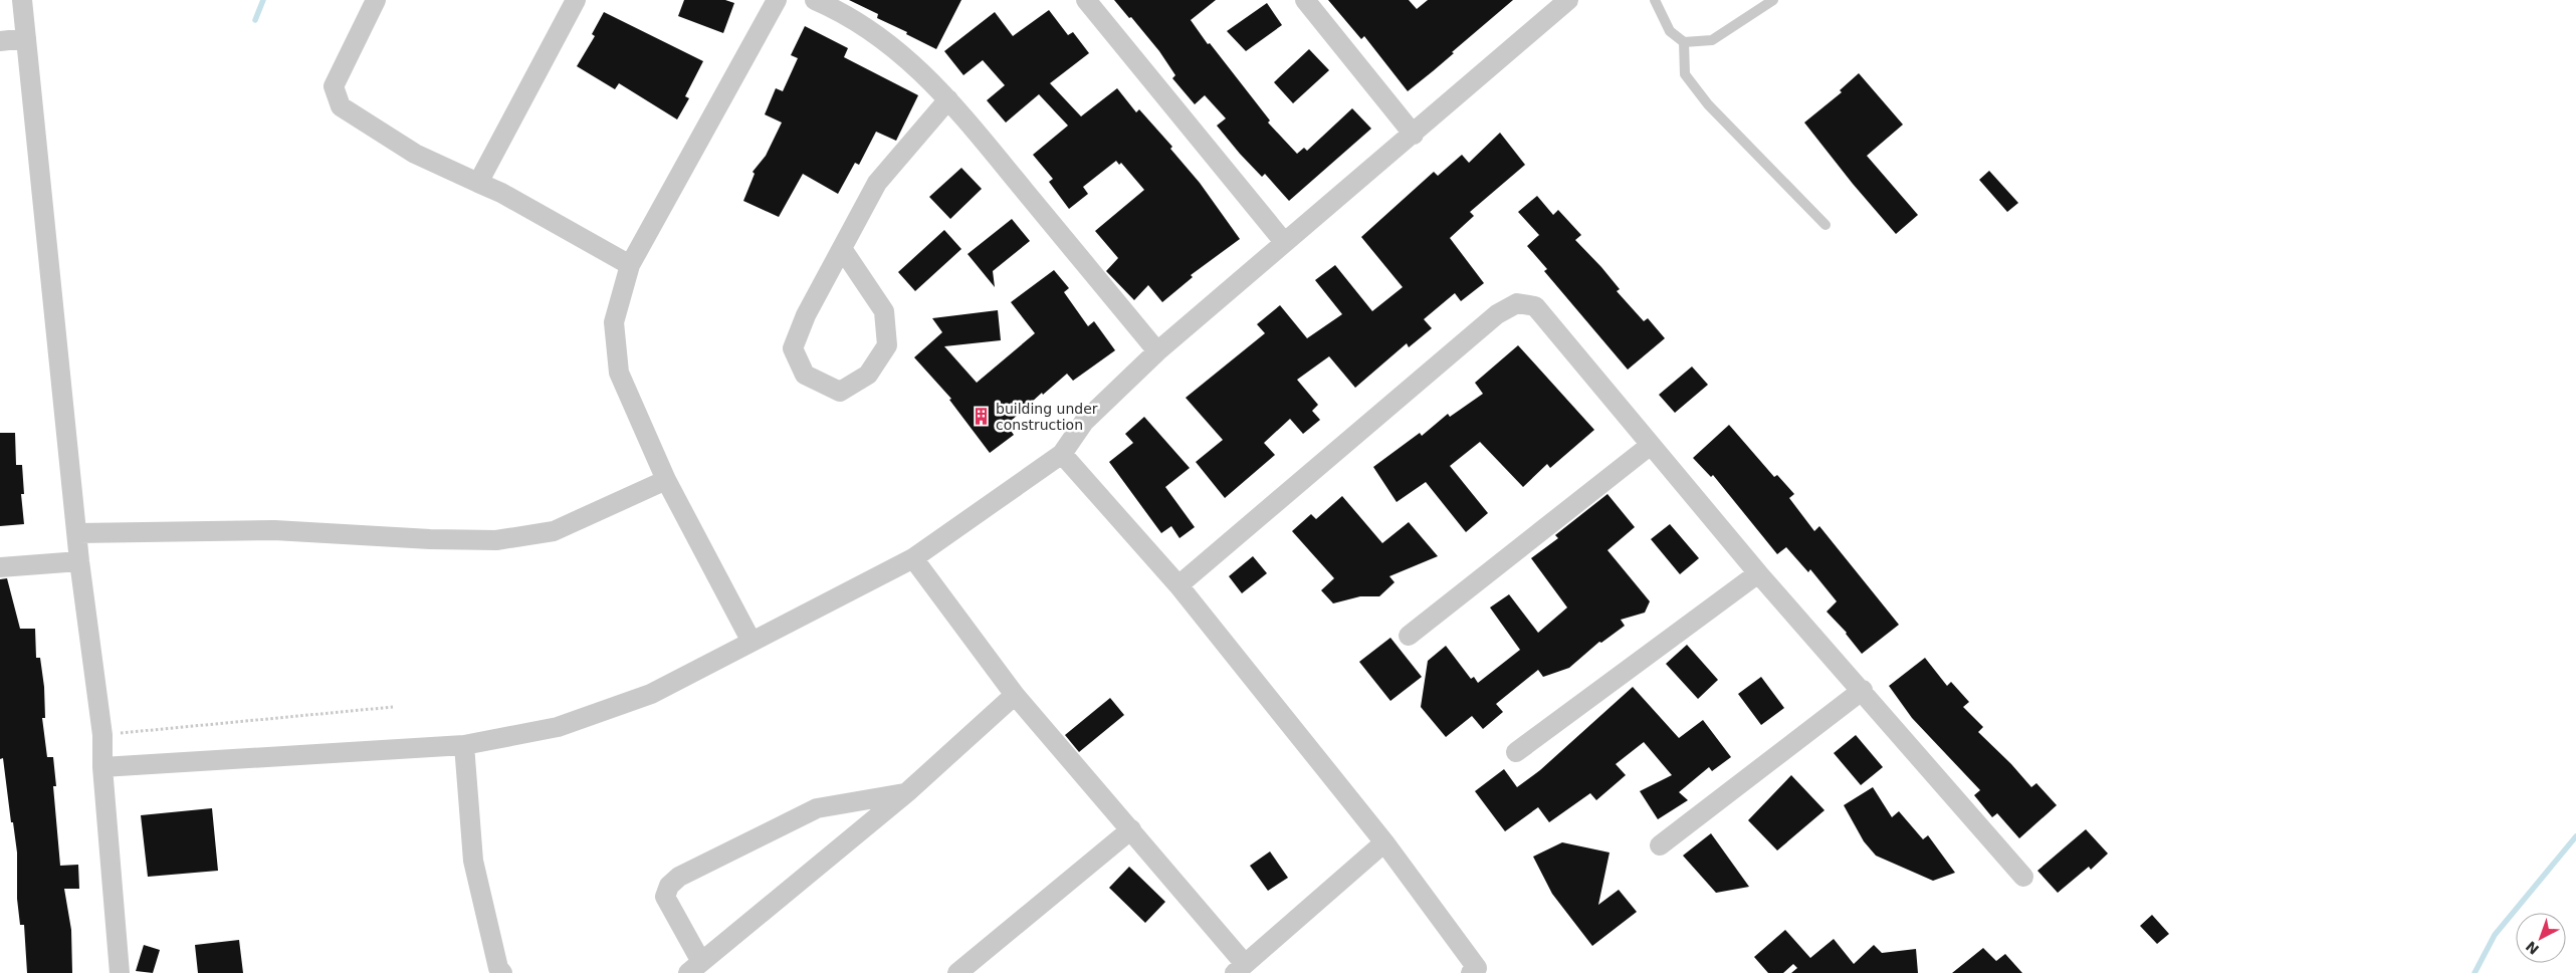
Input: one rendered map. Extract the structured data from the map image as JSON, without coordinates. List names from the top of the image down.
{
  "places": {
    "building": ["building under construction"]
  },
  "north": "bottom left"
}
